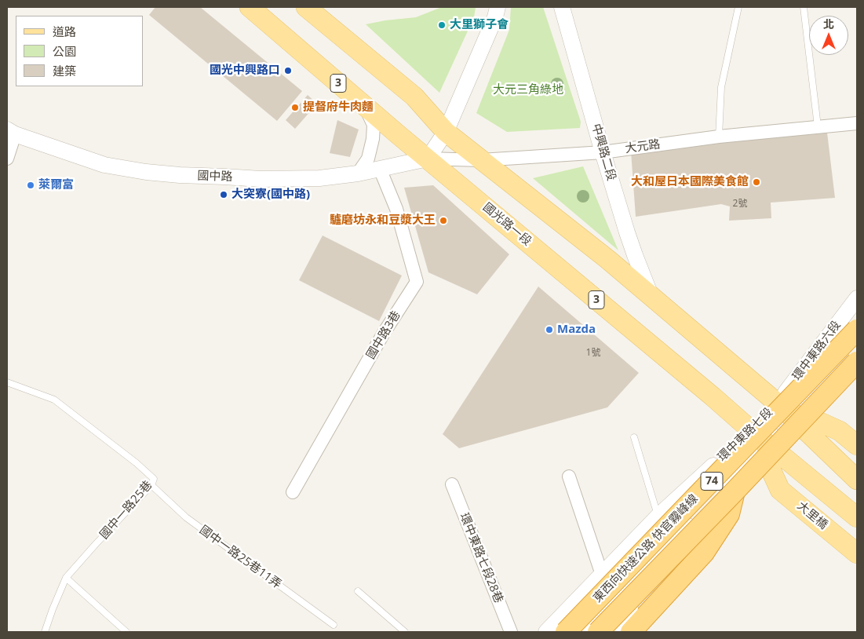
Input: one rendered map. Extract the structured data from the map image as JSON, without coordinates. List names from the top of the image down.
{
  "streets": {
    "highway": ["74", "東西向快速公路 快官霧峰線"],
    "main road": ["3", "國光路一段", "大里橋"],
    "street": [
      "大元路",
      "中興路二段",
      "國中路",
      "國中路3巷",
      "環中東路六段",
      "環中東路七段",
      "環中東路七段28巷"
    ],
    "lane": ["國中一路25巷", "國中一路25巷11弄"]
  },
  "crossings": [
    ["大元路", "中興路二段"],
    ["大元路", "國中路"],
    ["大元路", "國光路一段"],
    ["國中路", "國光路一段"],
    ["國中路", "國中路3巷"],
    ["國光路一段", "環中東路七段"],
    ["國光路一段", "大里橋"],
    ["環中東路六段", "環中東路七段"],
    ["環中東路六段", "東西向快速公路 快官霧峰線"],
    ["環中東路七段", "大里橋"],
    ["國中一路25巷", "國中一路25巷11弄"]
  ],
  "parks": ["大元三角綠地"],
  "places": [
    "大里獅子會",
    "國光中興路口",
    "提督府牛肉麵",
    "大和屋日本國際美食館",
    "萊爾富",
    "大突寮(國中路)",
    "驢磨坊永和豆漿大王",
    "Mazda"
  ],
  "house_numbers": ["2號", "1號"],
  "legend": ["道路", "公園", "建築"],
  "north": "top"
}
